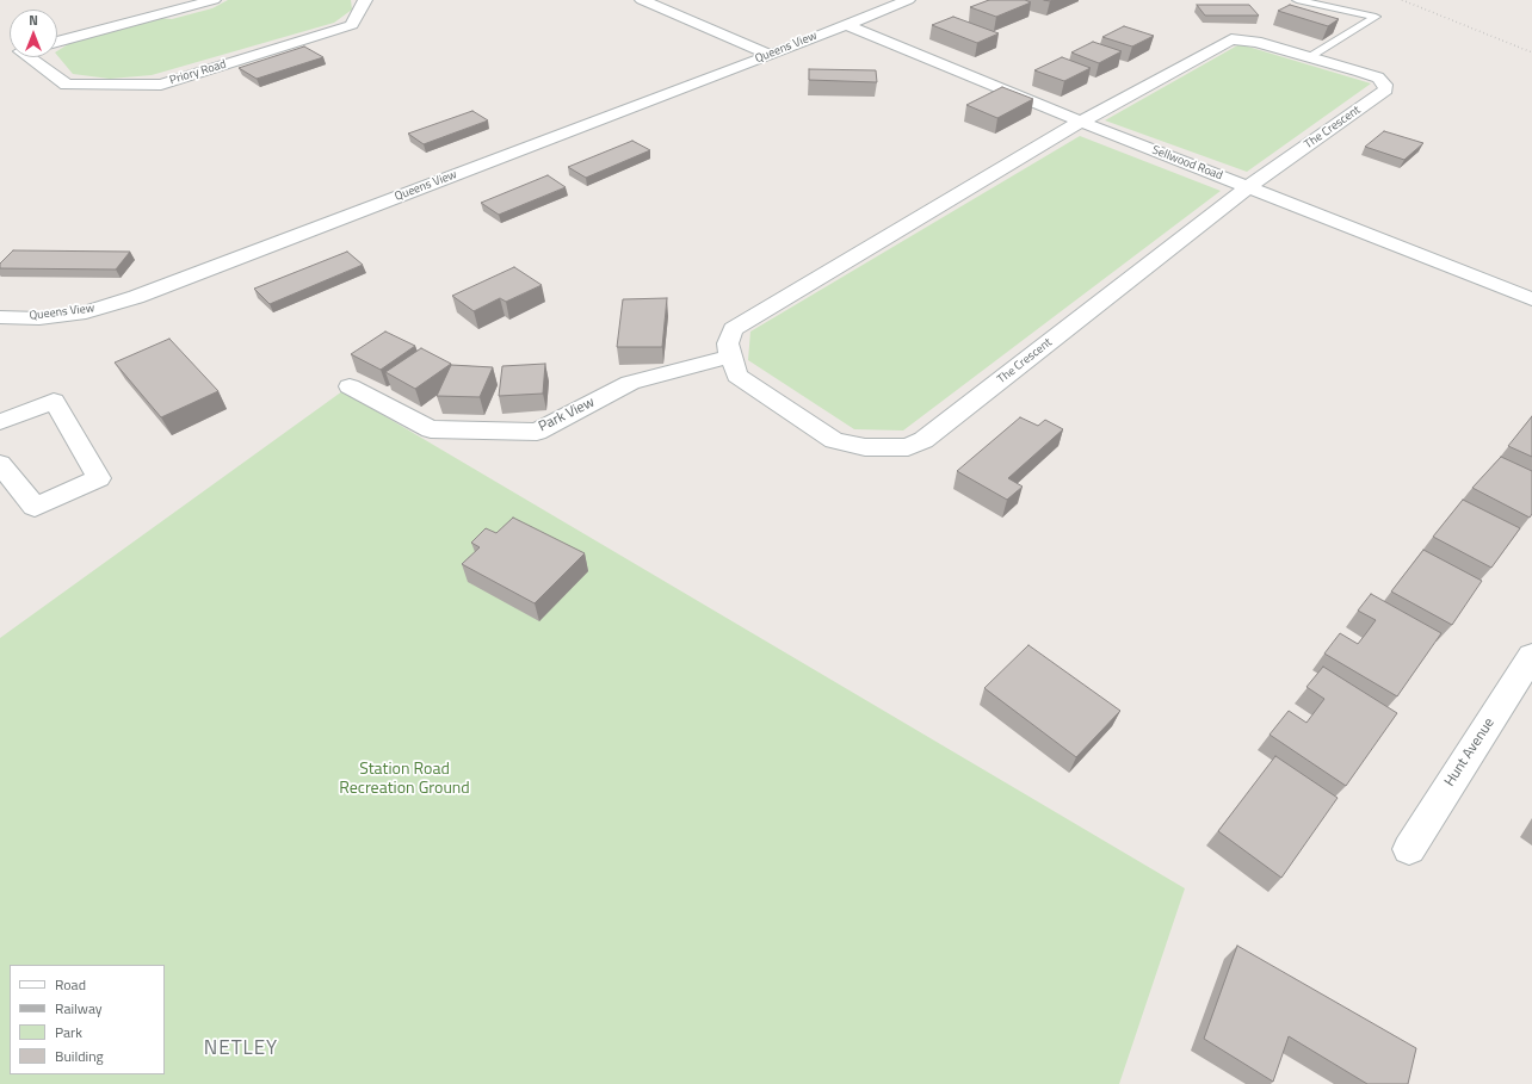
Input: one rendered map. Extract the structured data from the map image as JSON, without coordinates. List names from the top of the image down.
{
  "streets": {
    "street": [
      "Queens View",
      "Priory Road",
      "The Crescent",
      "Sellwood Road",
      "Park View",
      "Hunt Avenue"
    ]
  },
  "crossings": [
    ["Queens View", "Sellwood Road"],
    ["The Crescent", "Sellwood Road"],
    ["The Crescent", "Park View"]
  ],
  "districts": ["NETLEY"],
  "parks": ["Station Road Recreation Ground"],
  "legend": [
    "Road",
    "Railway",
    "Park",
    "Building"
  ],
  "north": "top"
}
